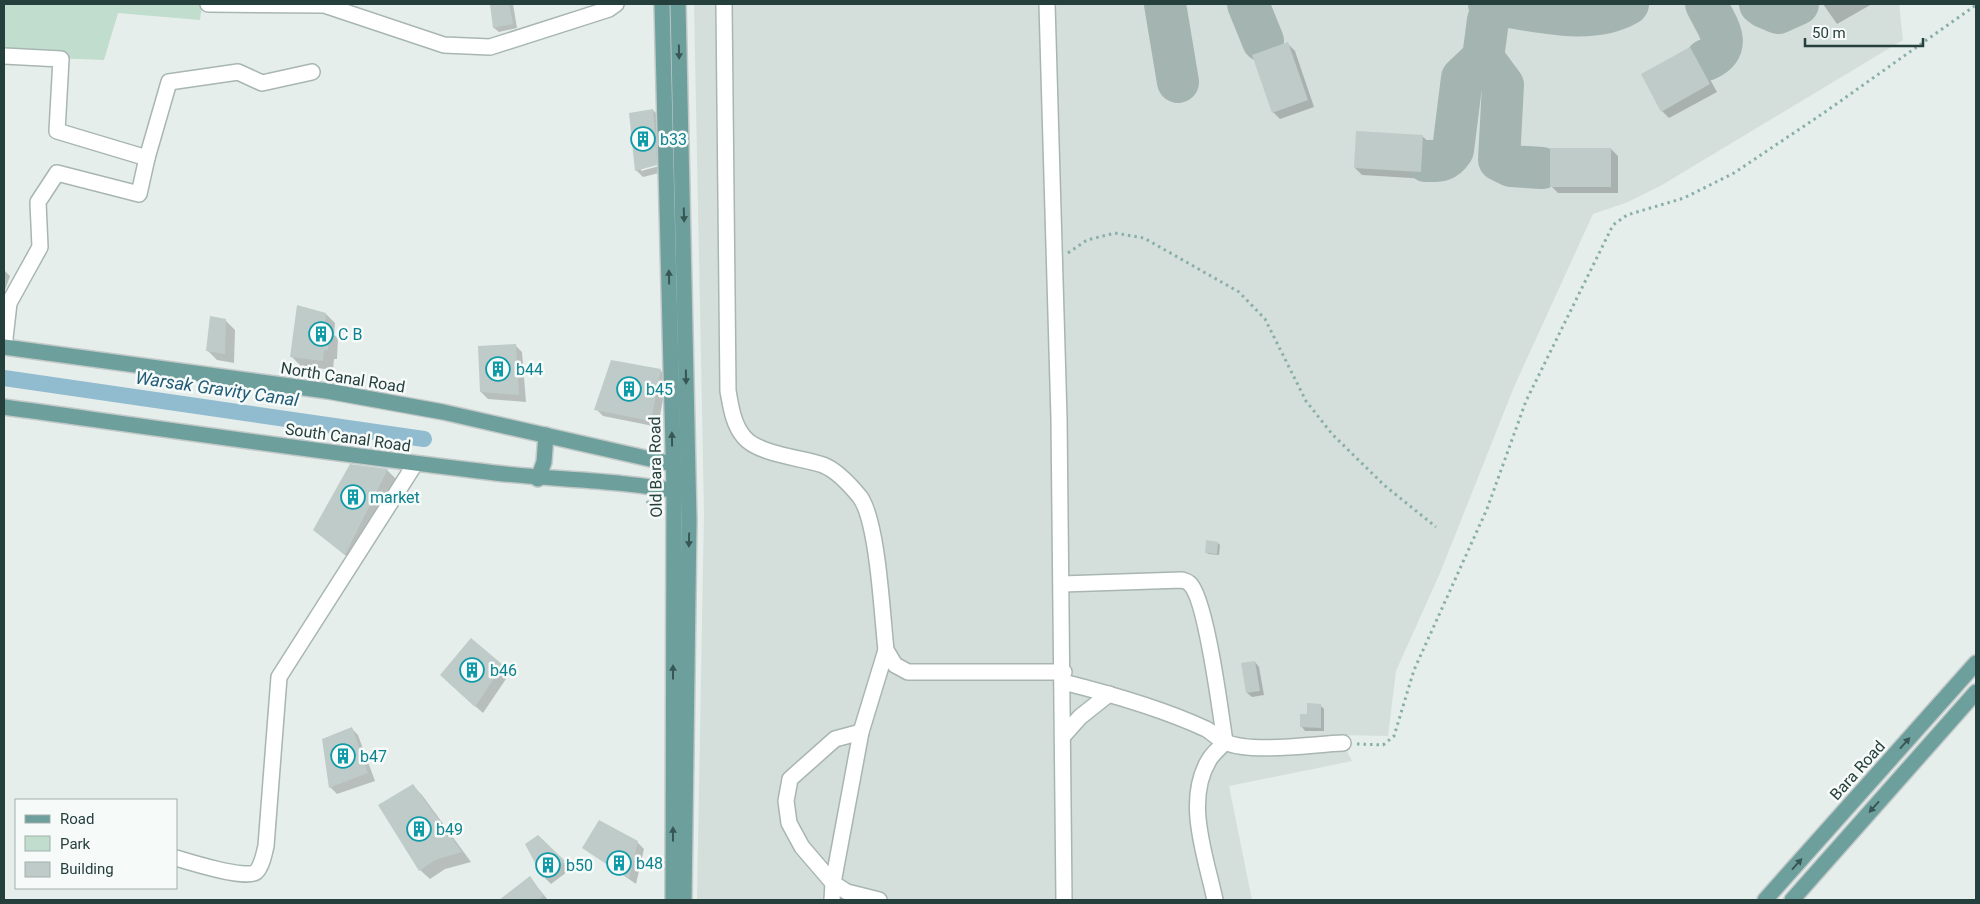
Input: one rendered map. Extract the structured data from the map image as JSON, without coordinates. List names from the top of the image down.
{
  "streets": {
    "main road": [
      "North Canal Road",
      "South Canal Road",
      "Old Bara Road",
      "Bara Road"
    ]
  },
  "crossings": [
    ["North Canal Road", "Old Bara Road"],
    ["South Canal Road", "Old Bara Road"]
  ],
  "water": ["Warsak Gravity Canal"],
  "places": {
    "building": [
      "b33",
      "C B",
      "b44",
      "b45",
      "market",
      "b46",
      "b47",
      "b49",
      "b48",
      "b50"
    ]
  },
  "legend": ["Road", "Park", "Building"],
  "scale_bar": "50 m"
}
